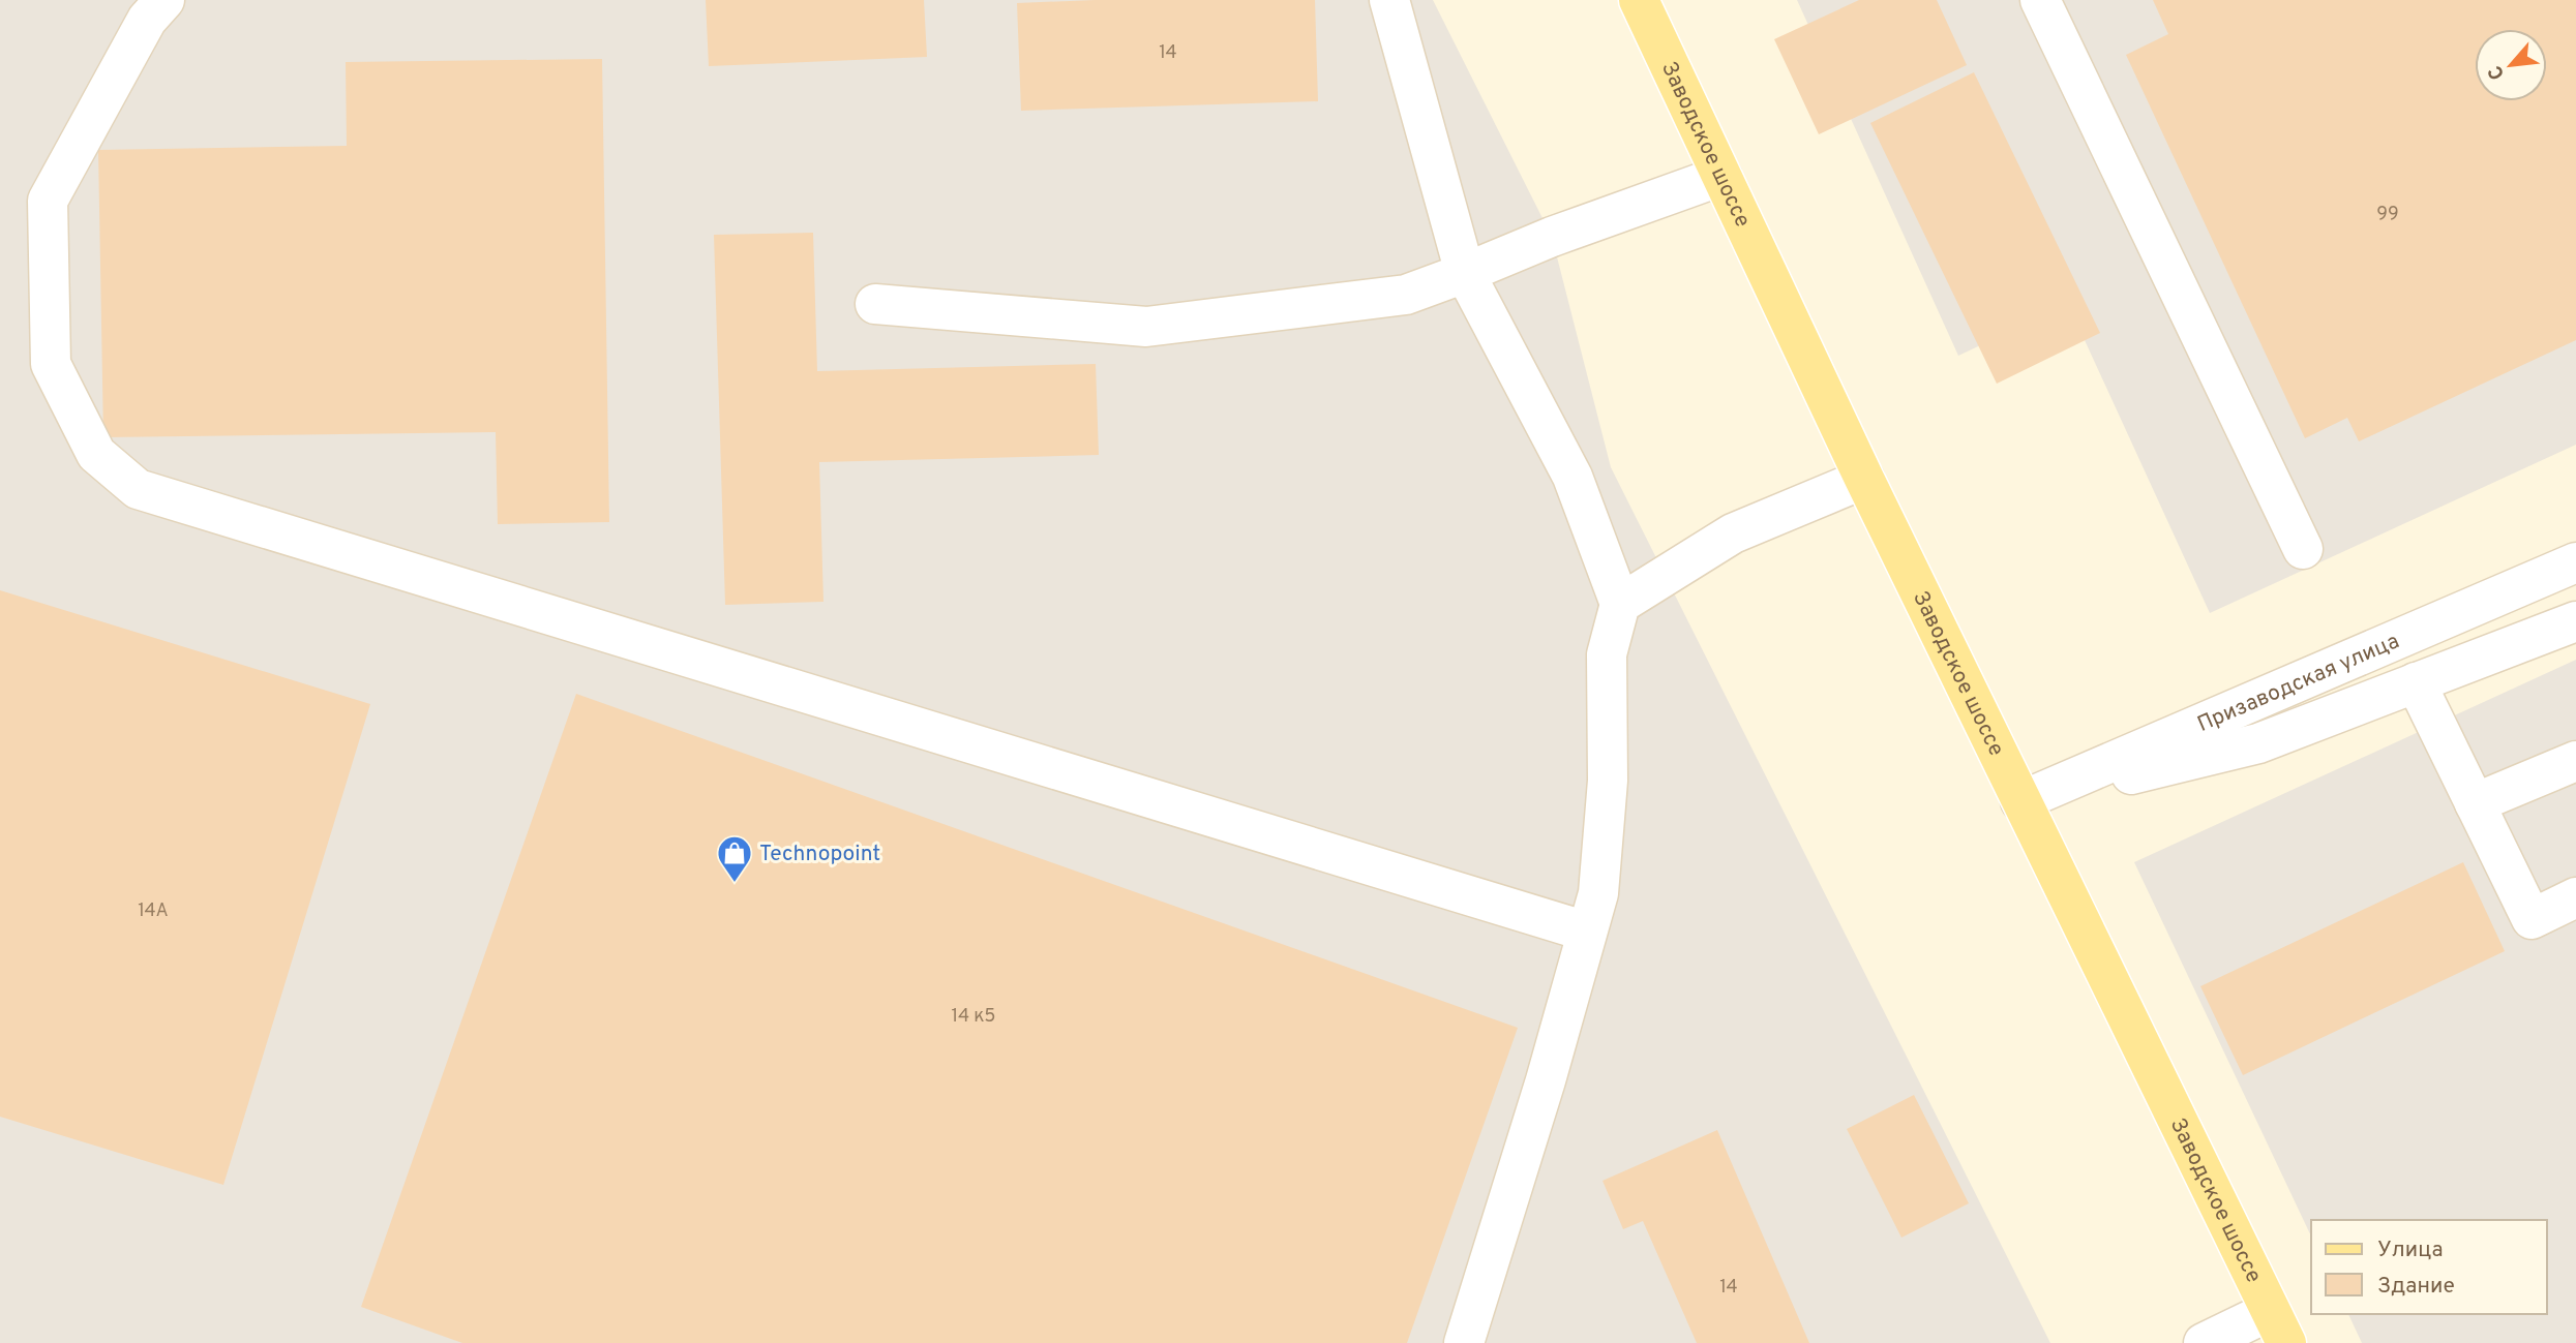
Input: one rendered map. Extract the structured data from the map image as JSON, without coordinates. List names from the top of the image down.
{
  "streets": {
    "main road": ["Заводское шоссе"],
    "street": ["Призаводская улица"]
  },
  "crossings": [
    ["Заводское шоссе", "Призаводская улица"]
  ],
  "places": {
    "shop": ["Technopoint"]
  },
  "house_numbers": [
    "14",
    "99",
    "14А",
    "14 к5",
    "14"
  ],
  "legend": ["Улица", "Здание"],
  "north": "bottom left"
}
